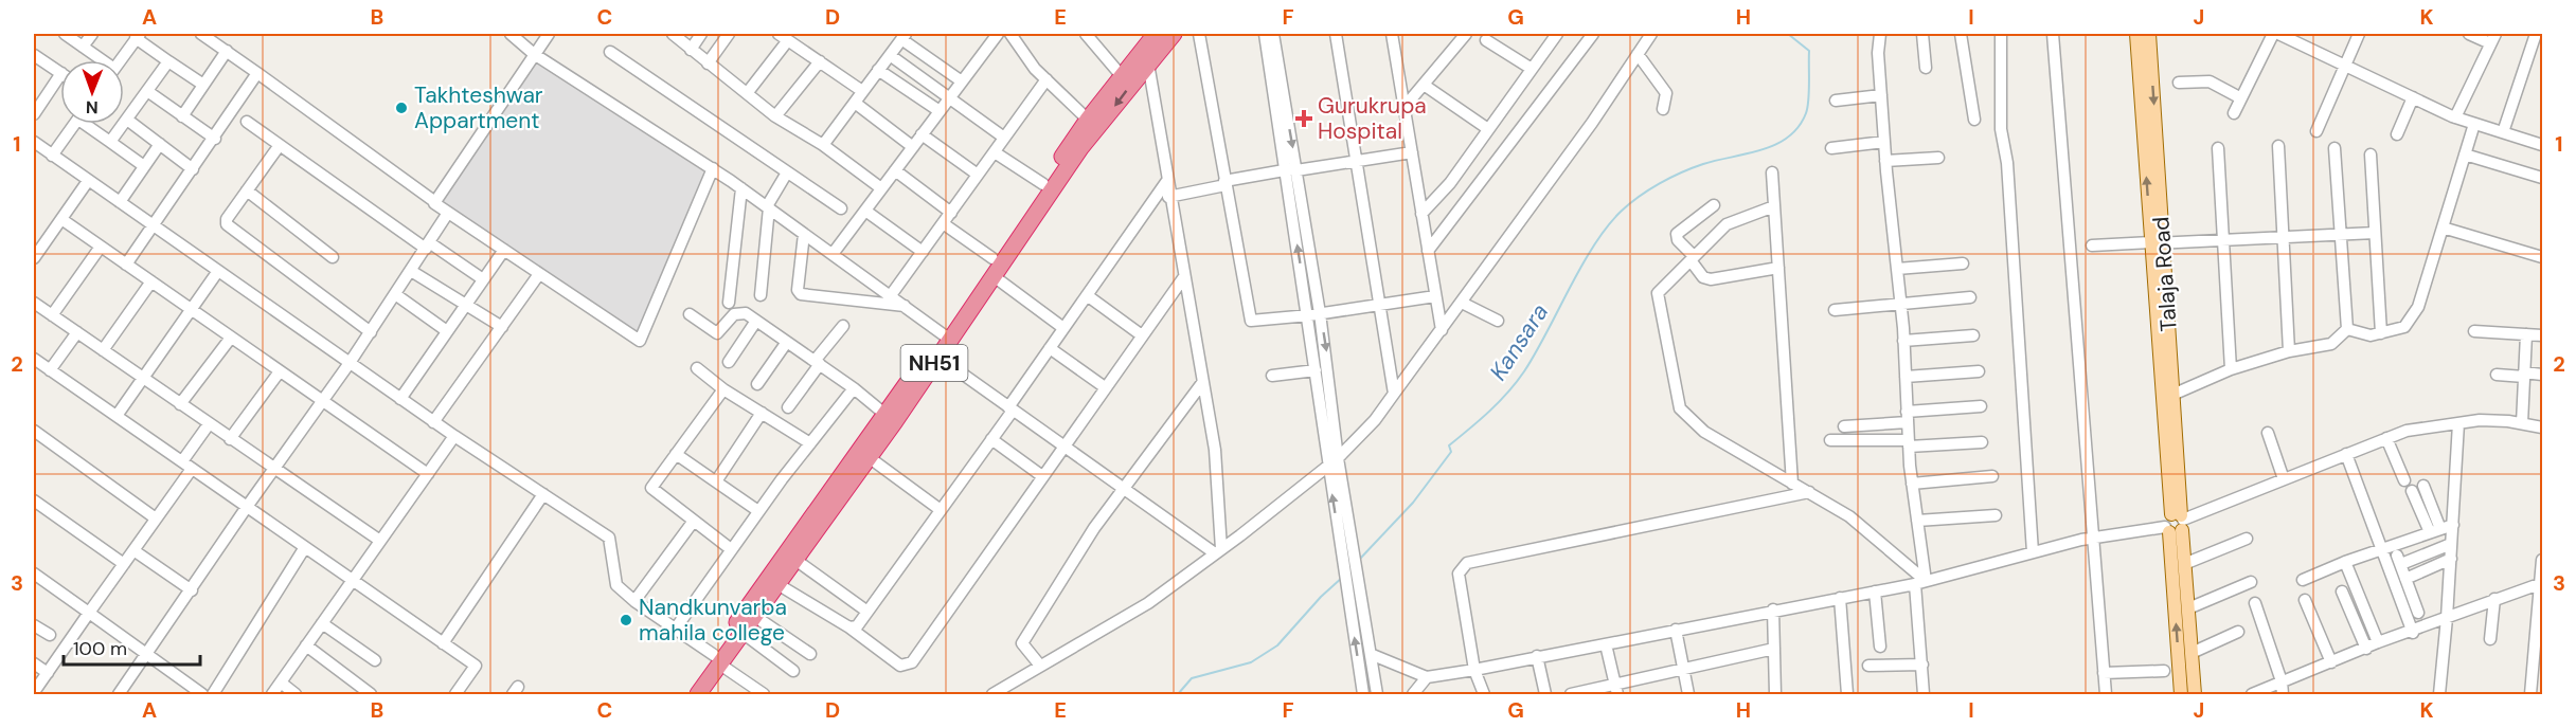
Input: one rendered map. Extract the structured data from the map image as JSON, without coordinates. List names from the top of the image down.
{
  "streets": {
    "highway": ["NH51"],
    "main road": ["Talaja Road"]
  },
  "water": ["Kansara"],
  "places": {
    "other": ["Takhteshwar Appartment", "Nandkunvarba mahila college"],
    "health": ["Gurukrupa Hospital"]
  },
  "scale_bar": "100 m",
  "north": "bottom",
  "grid": {
    "columns": [
      "A",
      "B",
      "C",
      "D",
      "E",
      "F",
      "G",
      "H",
      "I",
      "J",
      "K"
    ],
    "rows": ["1", "2", "3"]
  }
}
